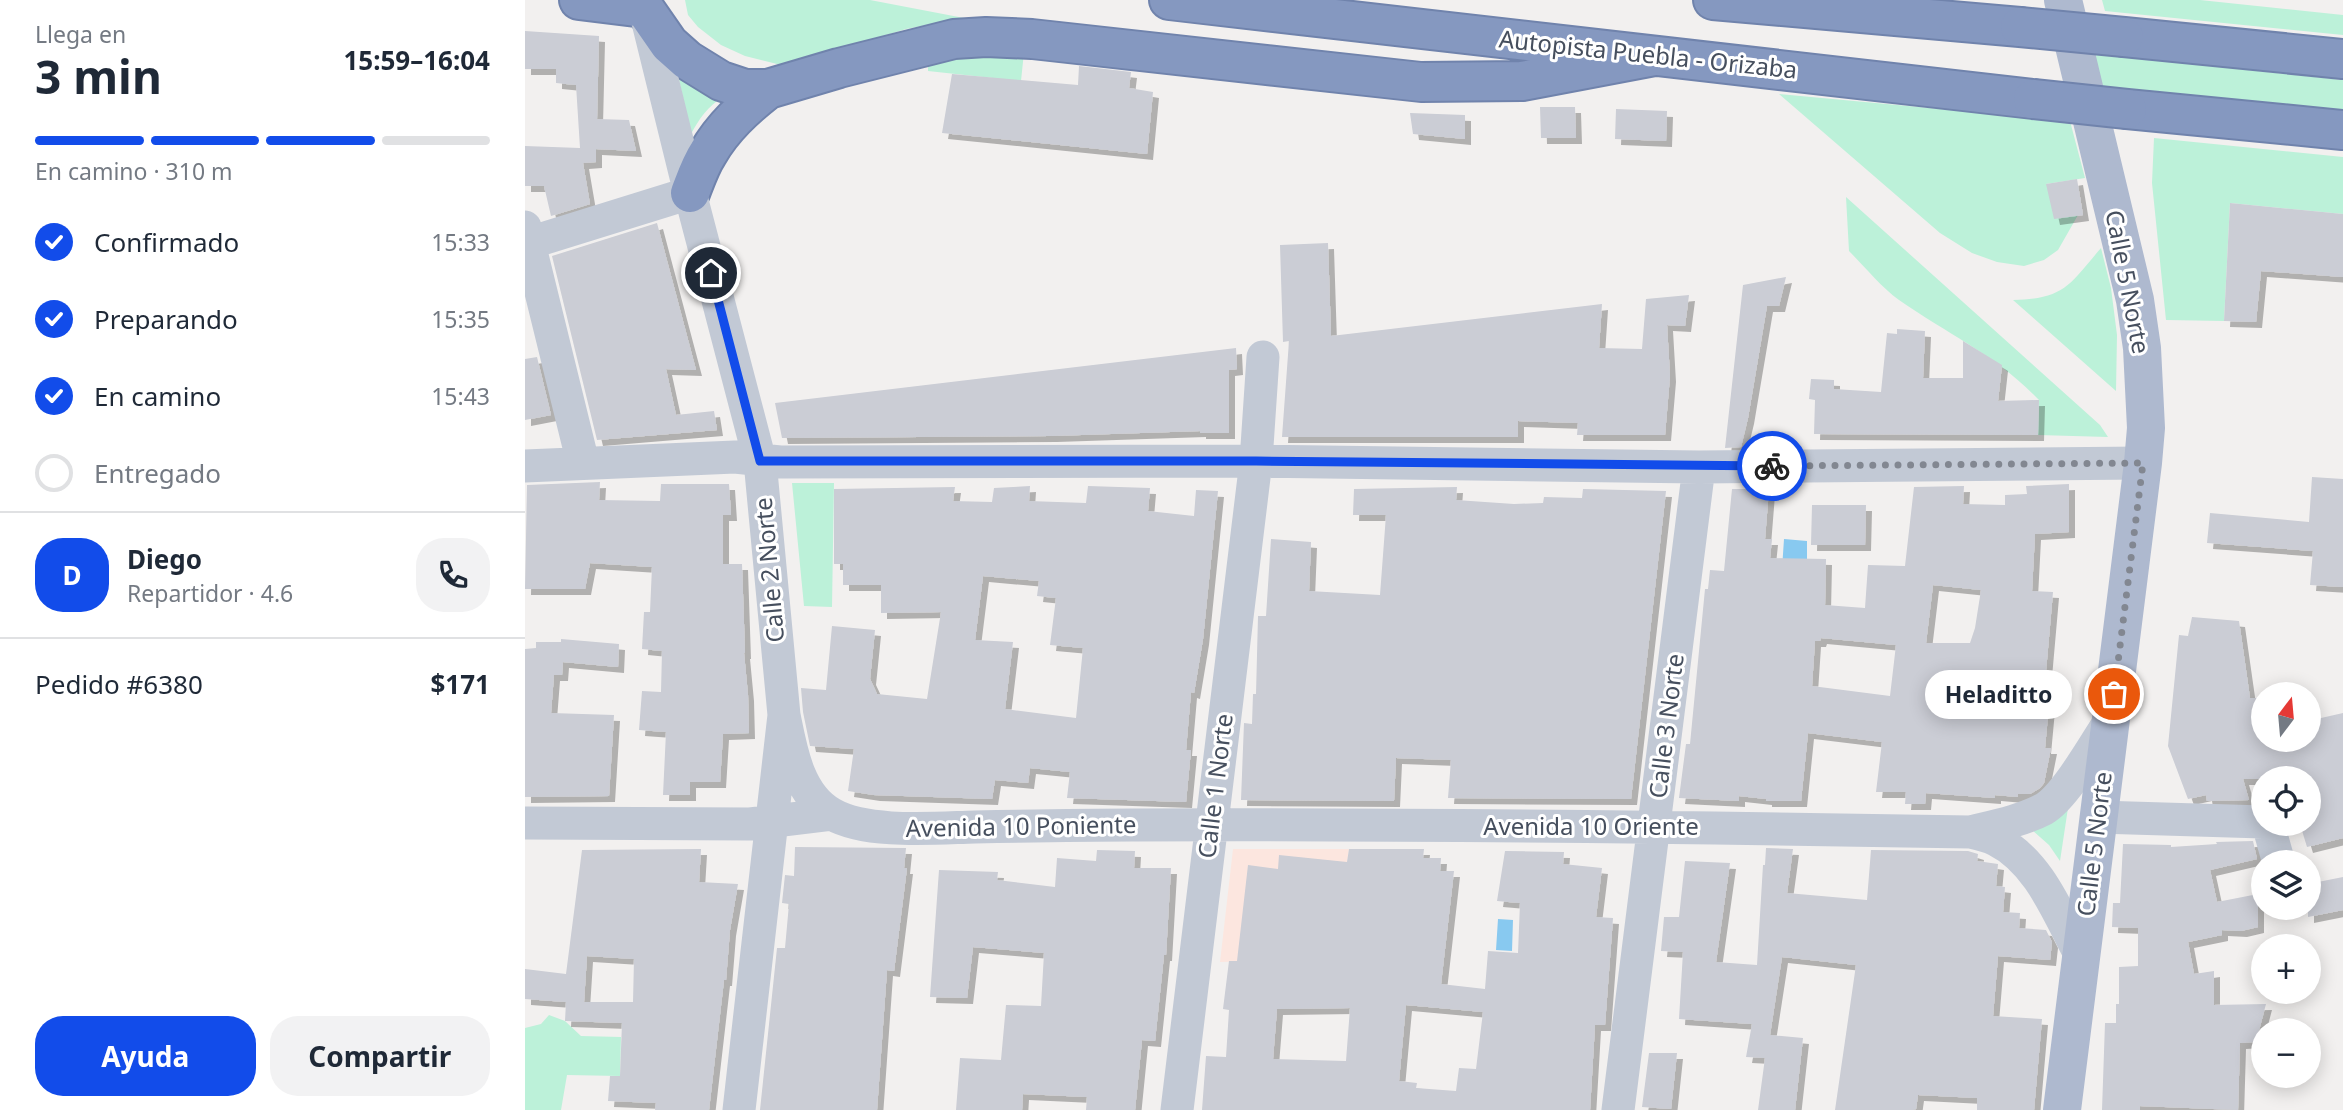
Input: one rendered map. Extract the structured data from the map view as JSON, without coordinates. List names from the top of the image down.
{
  "streets": {
    "highway": ["Autopista Puebla - Orizaba"],
    "main road": ["Calle 5 Norte"],
    "street": [
      "Calle 2 Norte",
      "Calle 3 Norte",
      "Calle 1 Norte",
      "Avenida 10 Poniente",
      "Avenida 10 Oriente"
    ]
  },
  "crossings": [
    ["Calle 2 Norte", "Avenida 10 Poniente"],
    ["Calle 3 Norte", "Avenida 10 Oriente"],
    ["Calle 1 Norte", "Avenida 10 Poniente"],
    ["Calle 1 Norte", "Avenida 10 Oriente"],
    ["Avenida 10 Poniente", "Avenida 10 Oriente"]
  ],
  "places": ["Heladitto"],
  "north": "top",
  "page": {
    "heading": ["3 min", "Llega en", "15:59–16:04"],
    "panel": [
      "Diego",
      "Repartidor · 4.6",
      "Pedido #6380",
      "$171"
    ],
    "bar": "En camino · 310 m",
    "list": [
      ["Confirmado", "15:33"],
      ["Preparando", "15:35"],
      ["En camino", "15:43"],
      "Entregado"
    ],
    "round": "D",
    "bubble": "Heladitto",
    "map_buttons": ["+", "−"],
    "buttons": ["Ayuda", "Compartir"]
  }
}
